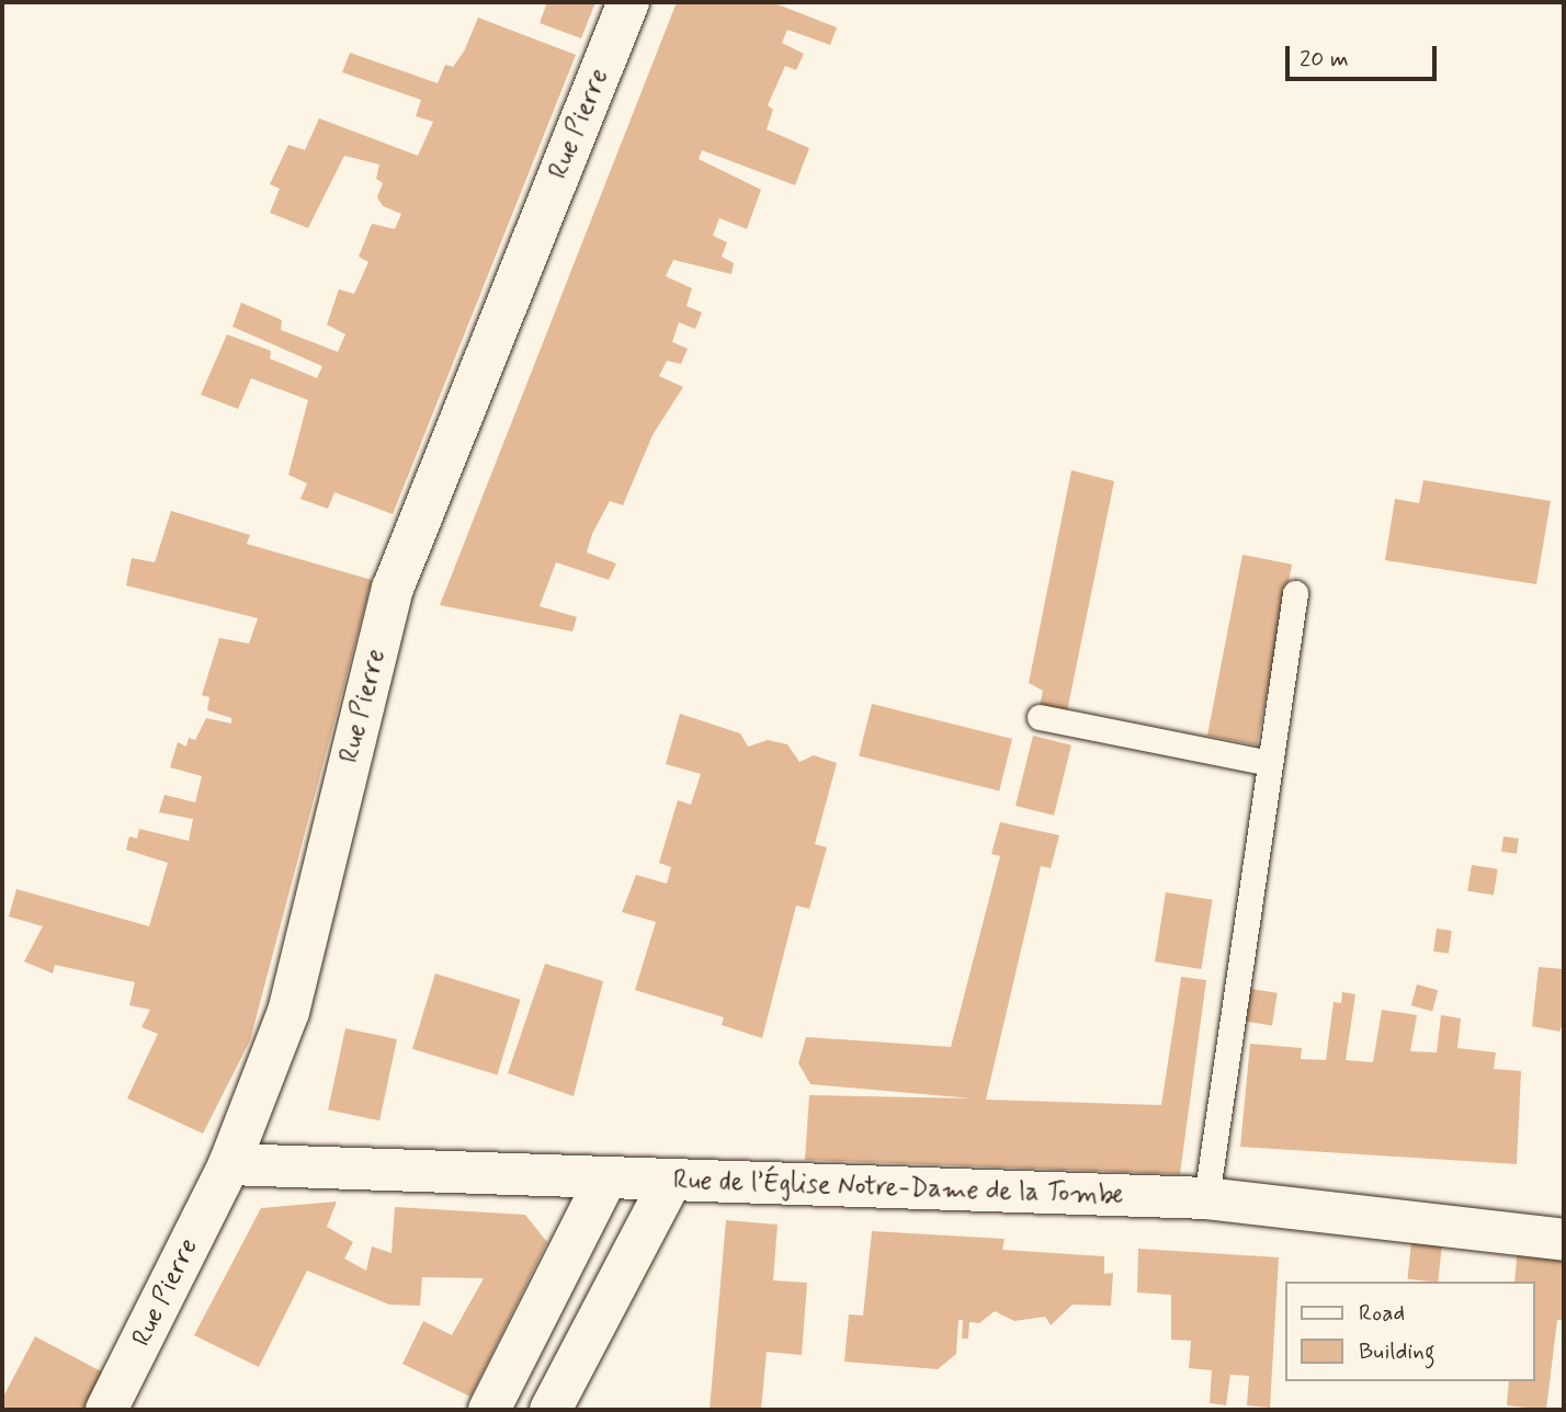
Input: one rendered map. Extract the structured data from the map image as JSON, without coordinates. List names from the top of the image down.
{
  "streets": {
    "street": ["Rue Pierre", "Rue de l’Église Notre-Dame de la Tombe"]
  },
  "crossings": [
    ["Rue Pierre", "Rue de l’Église Notre-Dame de la Tombe"]
  ],
  "legend": ["Road", "Building"],
  "scale_bar": "20 m"
}
